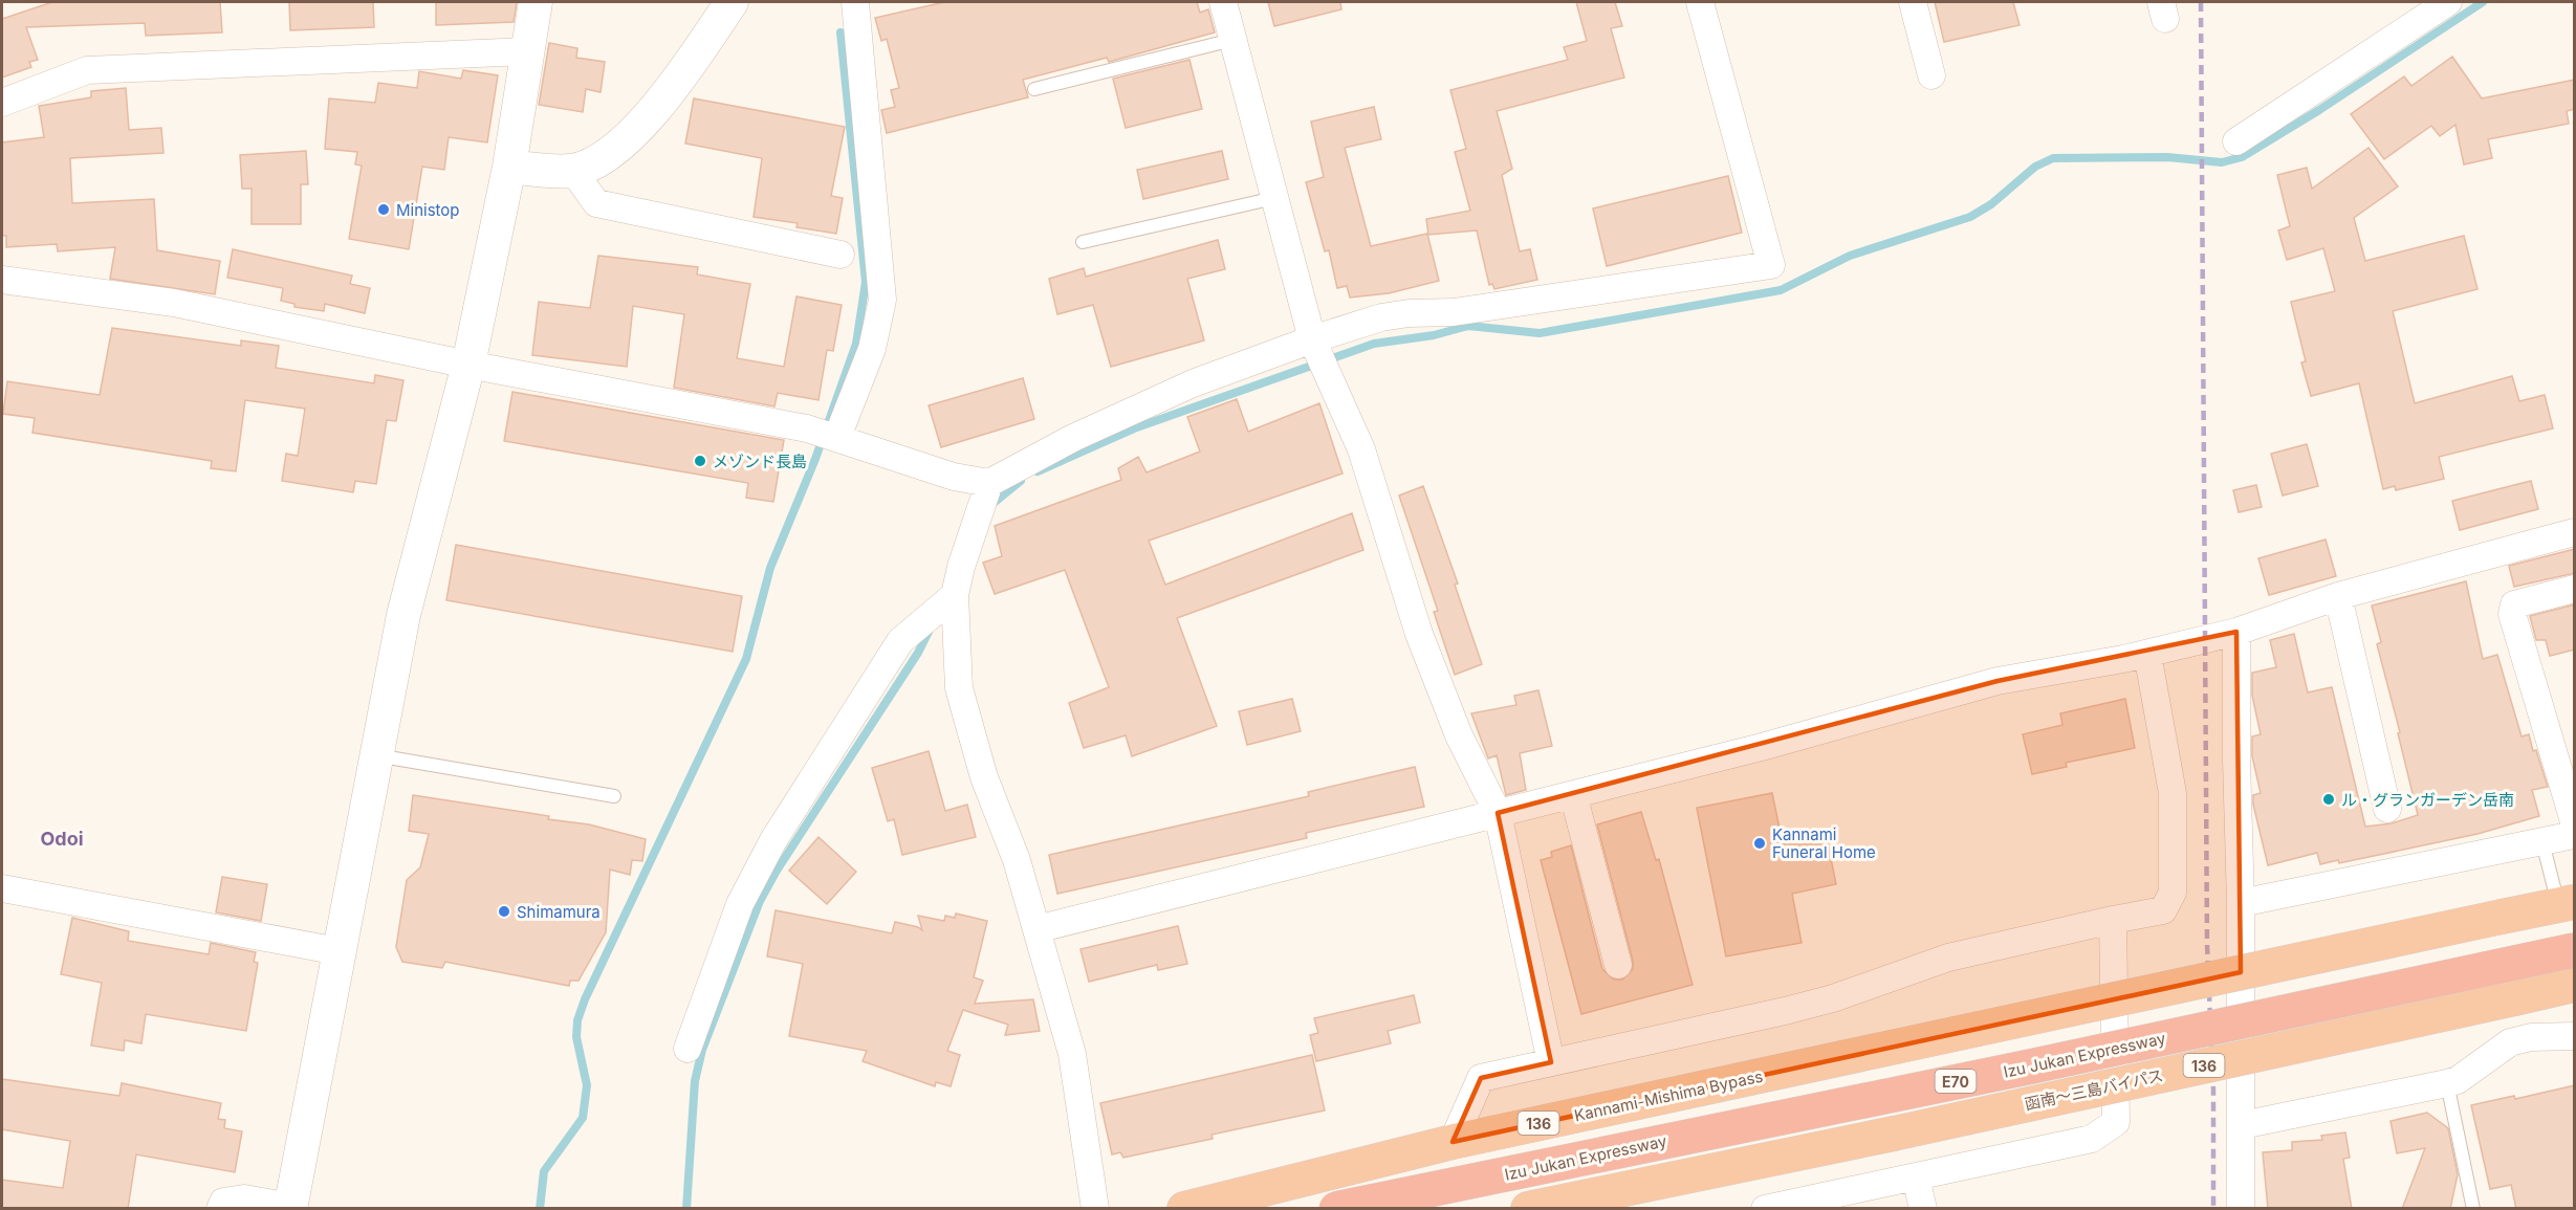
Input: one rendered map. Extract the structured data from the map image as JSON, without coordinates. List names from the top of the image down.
{
  "streets": {
    "highway": [
      "Izu Jukan Expressway",
      "136",
      "E70",
      "函南～三島バイパス",
      "Kannami-Mishima Bypass"
    ]
  },
  "districts": ["Odoi"],
  "places": [
    "Ministop",
    "メゾンド長島",
    "ル・グランガーデン岳南",
    "Kannami Funeral Home",
    "Shimamura"
  ]
}
